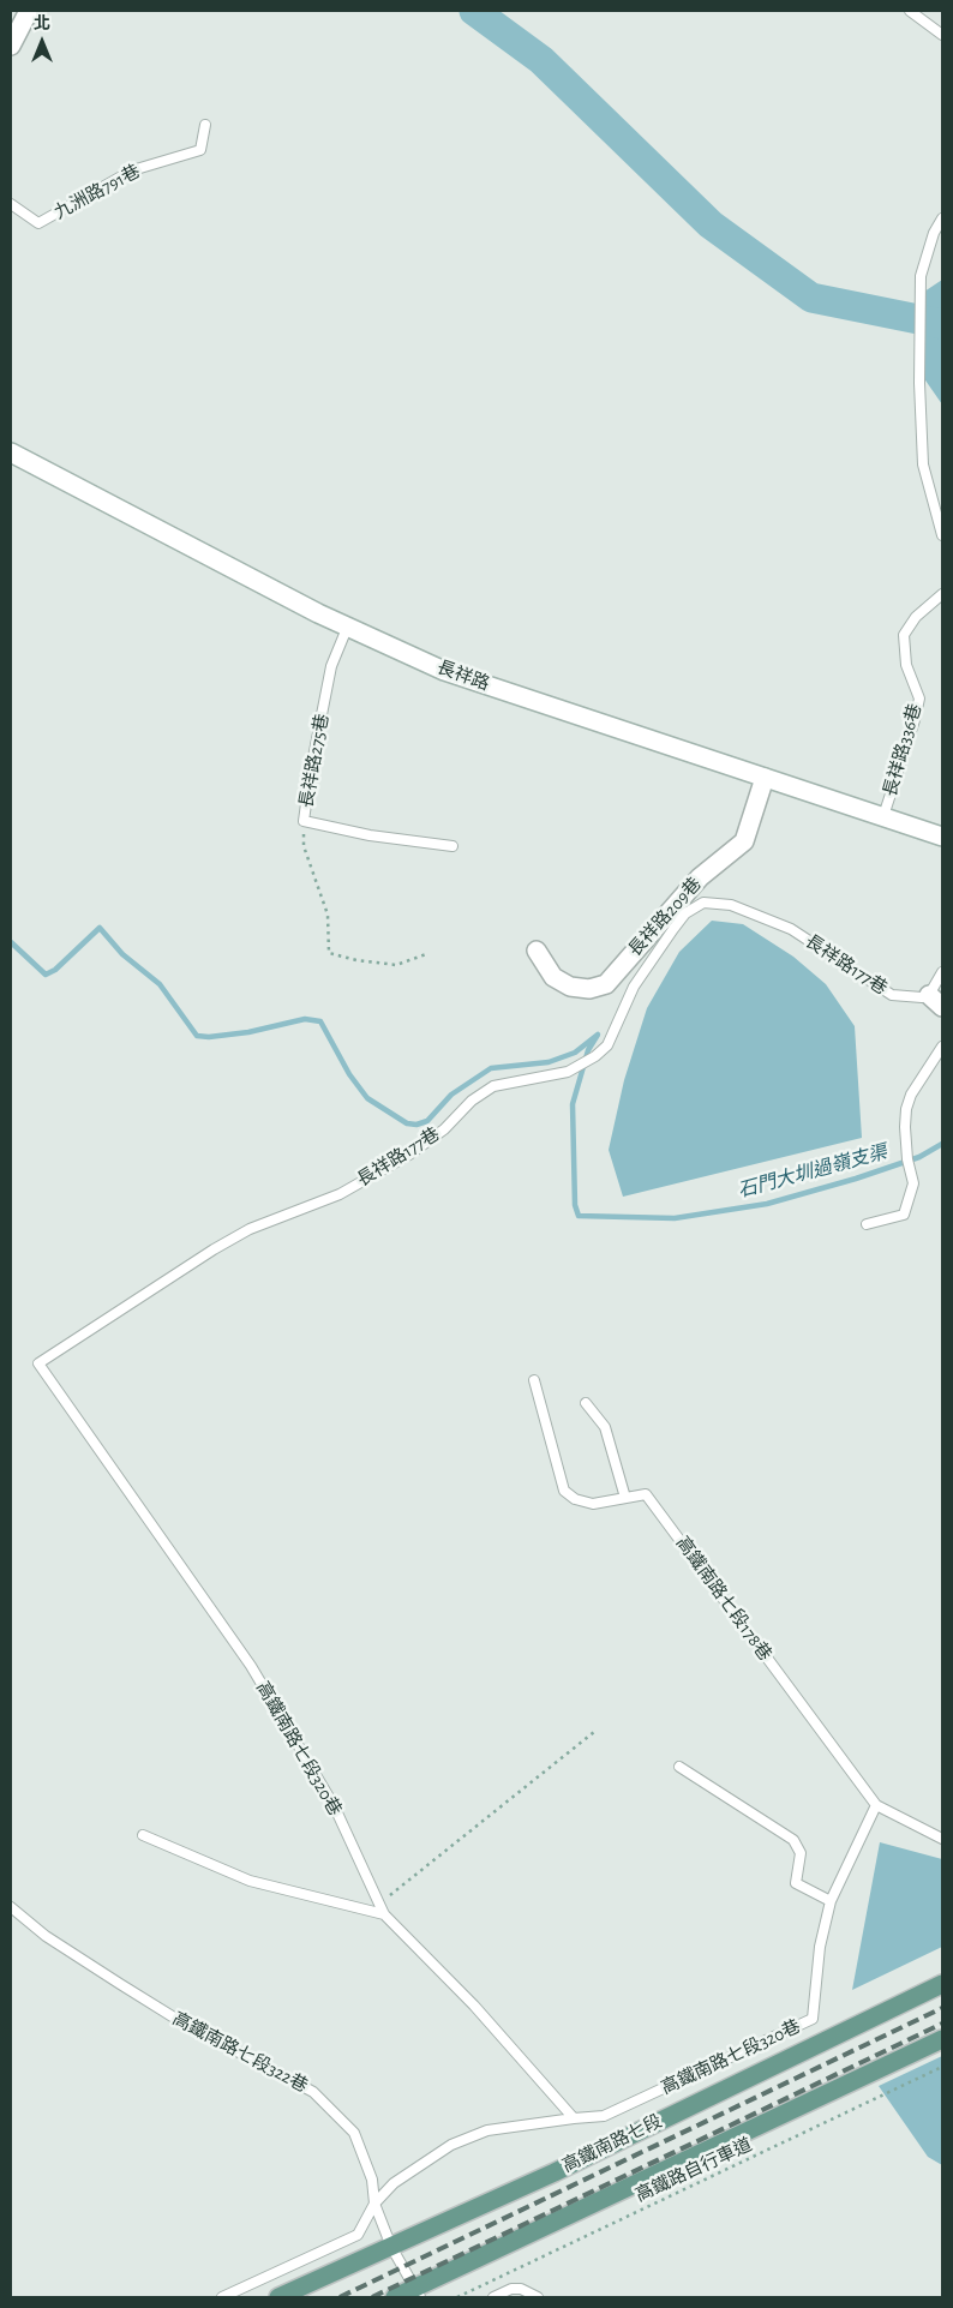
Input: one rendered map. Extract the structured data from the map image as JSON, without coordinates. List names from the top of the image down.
{
  "streets": {
    "main road": ["高鐵南路七段"],
    "street": ["長祥路", "長祥路209巷"],
    "lane": [
      "九洲路791巷",
      "長祥路336巷",
      "長祥路275巷",
      "長祥路177巷",
      "高鐵南路七段178巷",
      "高鐵南路七段320巷",
      "高鐵南路七段322巷"
    ],
    "path": ["高鐵路自行車道"]
  },
  "crossings": [
    ["長祥路", "長祥路336巷"],
    ["長祥路", "長祥路275巷"],
    ["長祥路", "長祥路209巷"],
    ["長祥路177巷", "高鐵南路七段320巷"],
    ["高鐵南路七段178巷", "高鐵南路七段320巷"],
    ["高鐵南路七段320巷", "高鐵南路七段322巷"],
    ["高鐵南路七段322巷", "高鐵南路七段"]
  ],
  "water": ["石門大圳過嶺支渠"],
  "north": "top"
}
